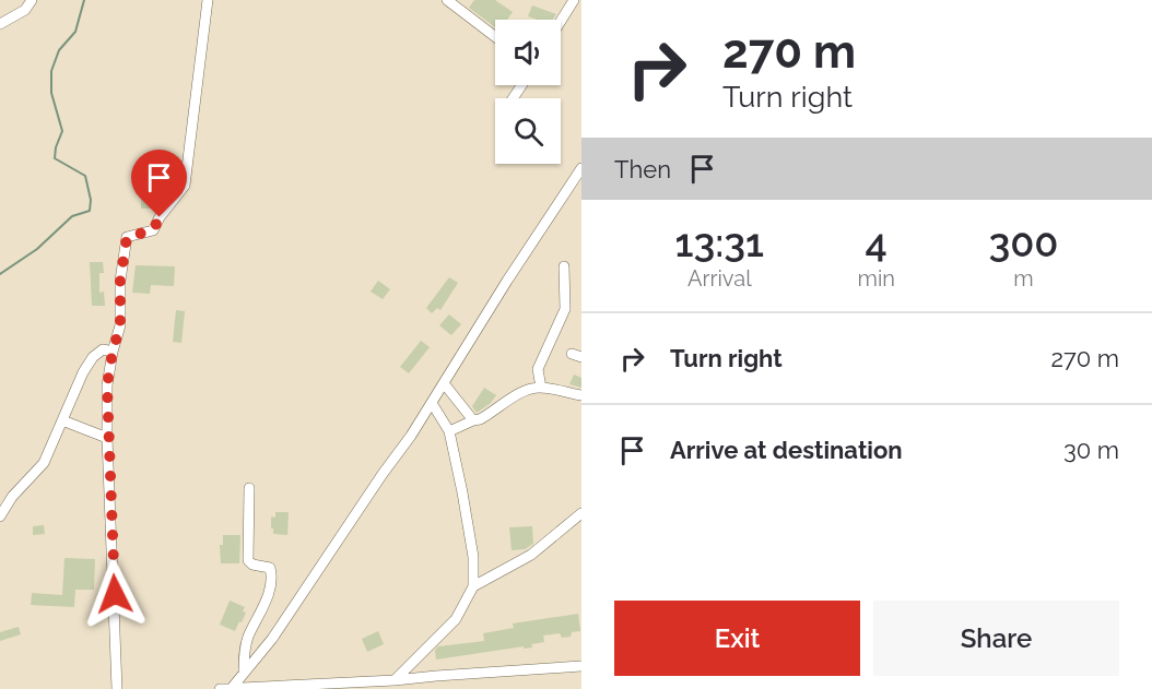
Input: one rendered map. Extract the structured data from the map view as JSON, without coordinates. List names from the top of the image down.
{
  "page": {
    "turn": ["270 m", "Turn right"],
    "then": "Then",
    "eta": [
      "13:31",
      "Arrival",
      "4",
      "min",
      "300",
      "m"
    ],
    "list": [
      {
        "name": "Turn right",
        "value": "270 m"
      },
      {
        "name": "Arrive at destination",
        "value": "30 m"
      }
    ],
    "buttons": ["Exit", "Share"]
  }
}
